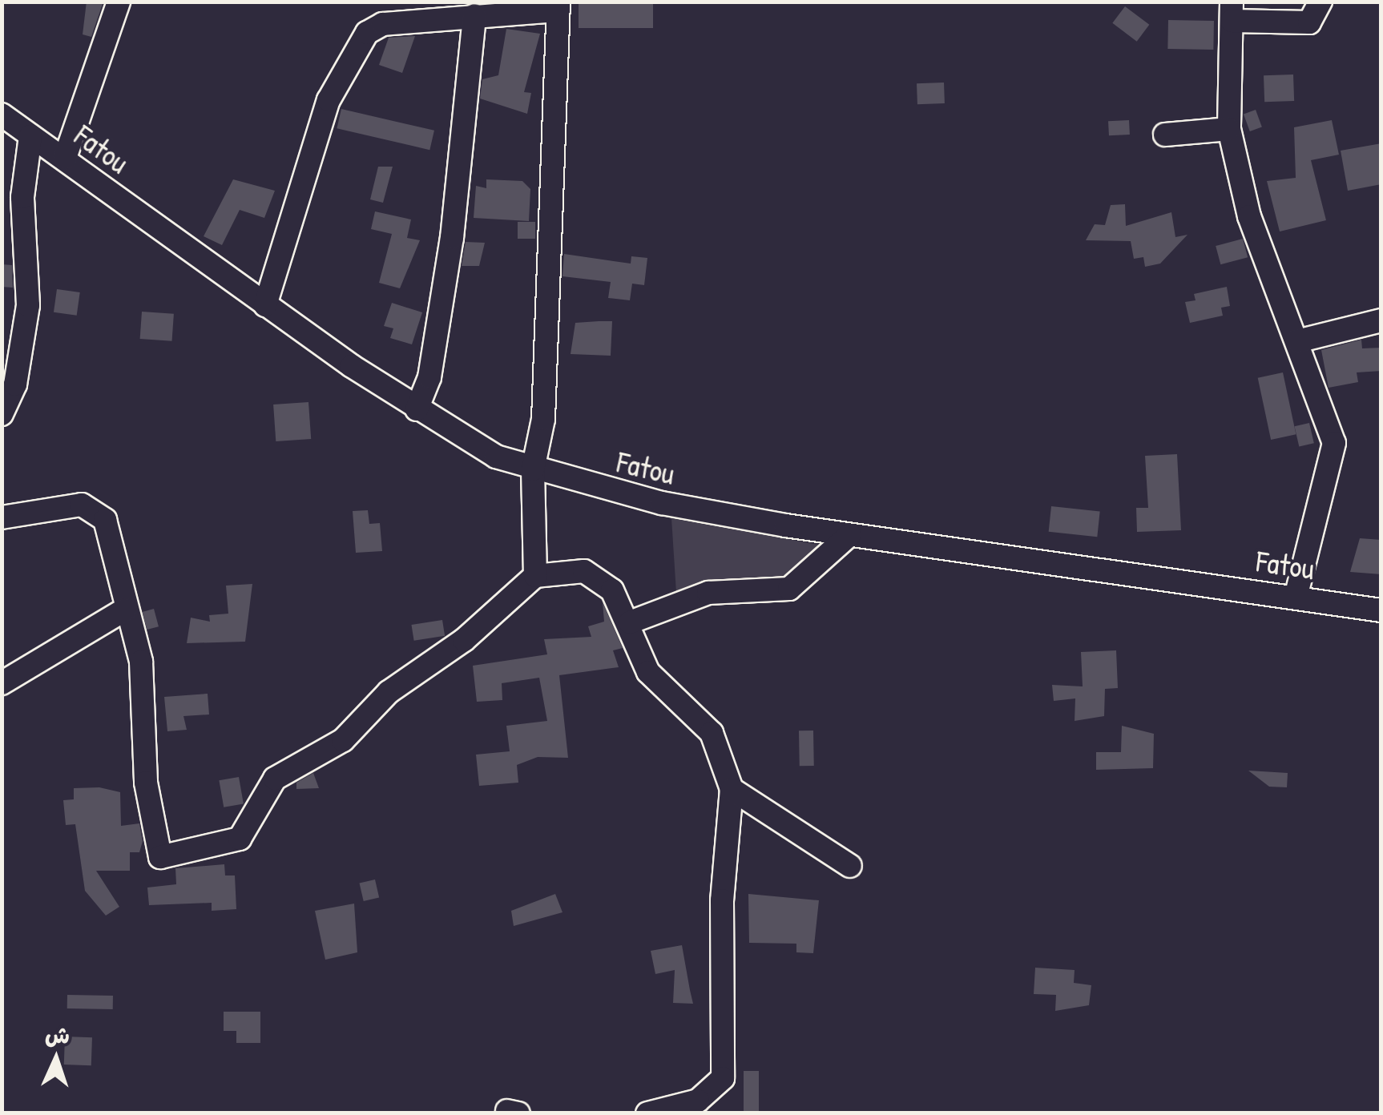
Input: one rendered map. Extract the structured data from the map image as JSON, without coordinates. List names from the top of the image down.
{
  "streets": {
    "street": ["Fatou"]
  },
  "north": "top"
}
